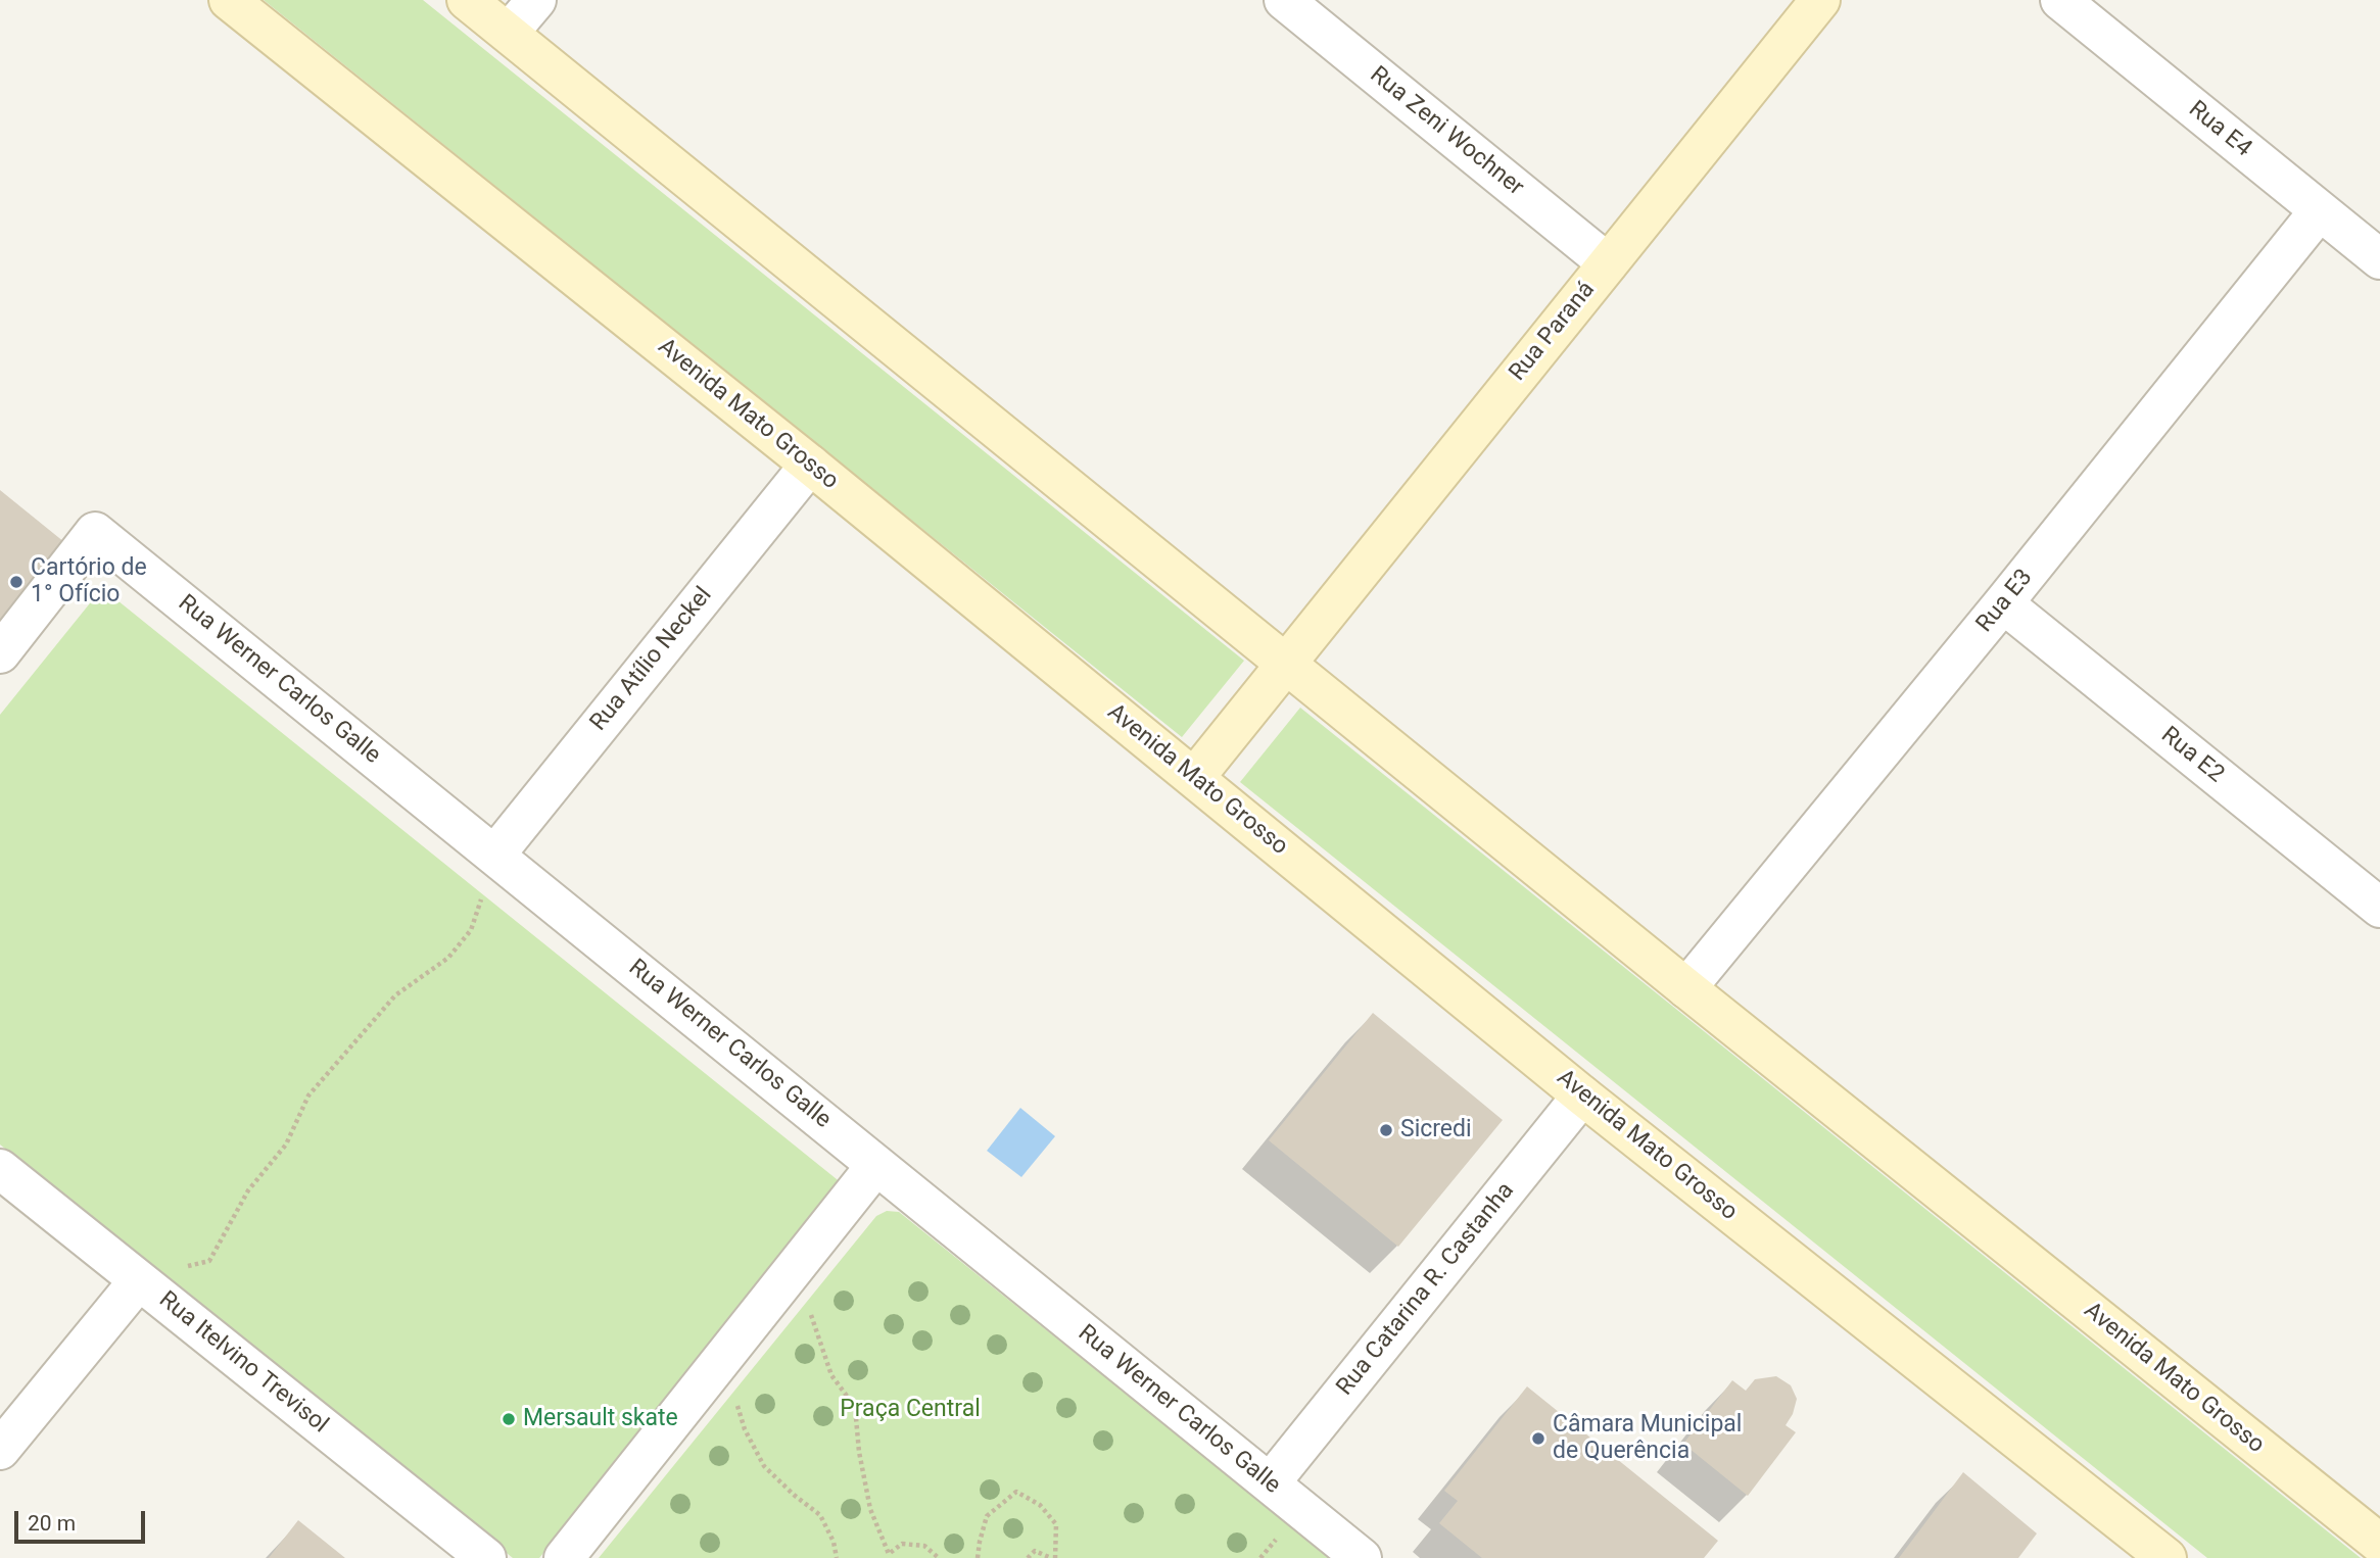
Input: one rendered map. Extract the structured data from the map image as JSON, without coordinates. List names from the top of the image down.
{
  "streets": {
    "street": [
      "Rua E4",
      "Rua Zeni Wochner",
      "Rua Paraná",
      "Avenida Mato Grosso",
      "Rua E3",
      "Rua Atílio Neckel",
      "Rua Werner Carlos Galle",
      "Rua E2",
      "Rua Catarina R. Castanha",
      "Rua Itelvino Trevisol"
    ]
  },
  "crossings": [
    ["Rua E4", "Rua E3"],
    ["Rua Zeni Wochner", "Rua Paraná"],
    ["Rua Paraná", "Avenida Mato Grosso"],
    ["Avenida Mato Grosso", "Rua E3"],
    ["Avenida Mato Grosso", "Rua Atílio Neckel"],
    ["Avenida Mato Grosso", "Rua Catarina R. Castanha"],
    ["Rua E3", "Rua E2"],
    ["Rua Atílio Neckel", "Rua Werner Carlos Galle"],
    ["Rua Werner Carlos Galle", "Rua Catarina R. Castanha"]
  ],
  "parks": ["Praça Central"],
  "places": [
    "Cartório de 1° Ofício",
    "Sicredi",
    "Mersault skate",
    "Câmara Municipal de Querência"
  ],
  "scale_bar": "20 m"
}
